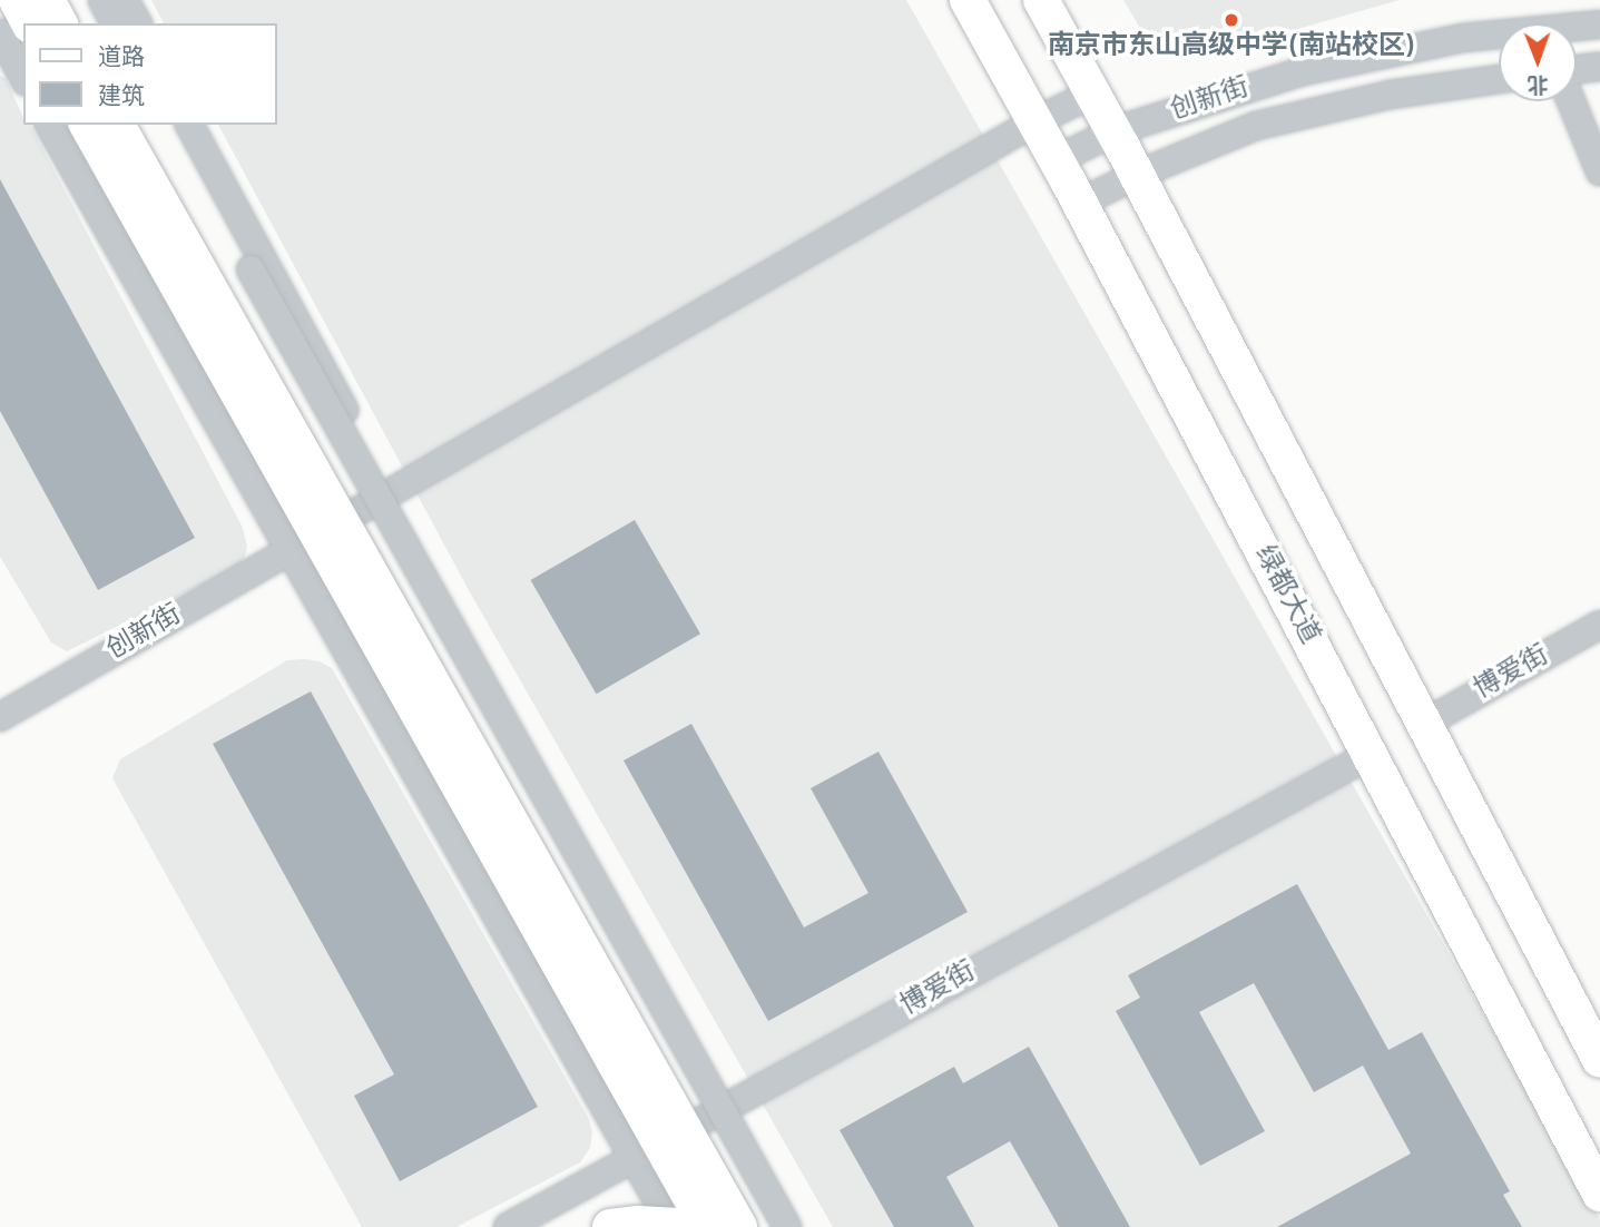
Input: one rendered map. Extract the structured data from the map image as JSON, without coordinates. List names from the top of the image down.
{
  "streets": {
    "main road": ["绿都大道"],
    "street": ["创新街", "博爱街"]
  },
  "crossings": [
    ["创新街", "绿都大道"],
    ["绿都大道", "博爱街"]
  ],
  "places": ["南京市东山高级中学(南站校区)"],
  "legend": ["道路", "建筑"],
  "north": "bottom"
}
